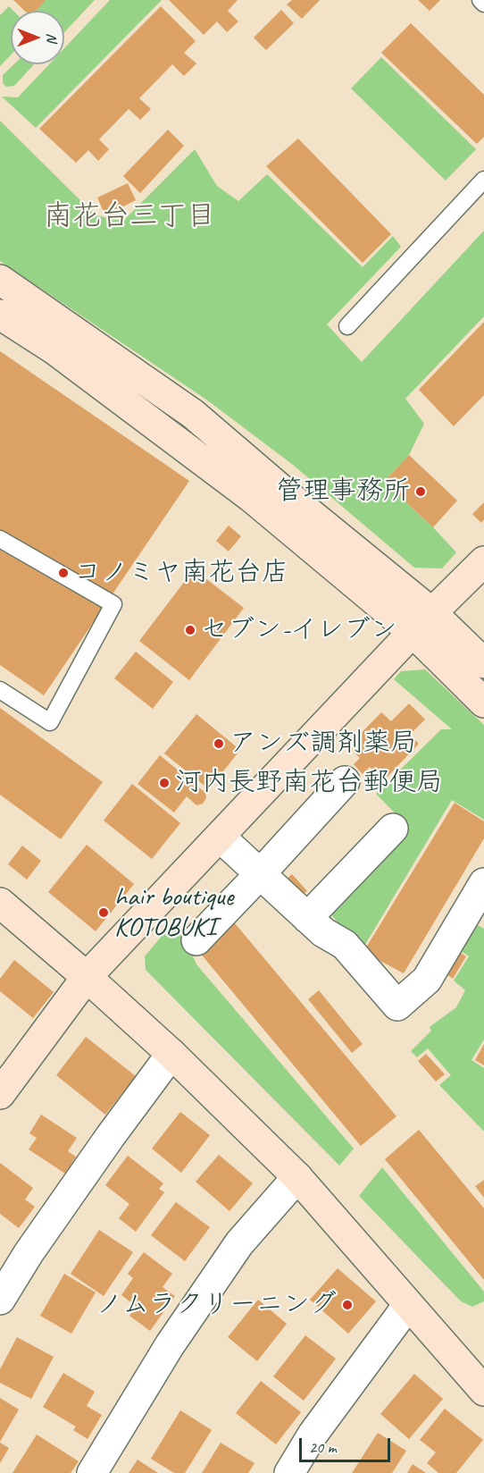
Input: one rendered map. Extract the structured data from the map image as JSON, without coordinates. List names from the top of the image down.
{
  "districts": ["南花台三丁目"],
  "places": [
    "管理事務所",
    "コノミヤ南花台店",
    "セブン-イレブン",
    "アンズ調剤薬局",
    "河内長野南花台郵便局",
    "hair boutique KOTOBUKI",
    "ノムラクリーニング"
  ],
  "scale_bar": "20 m",
  "north": "right"
}
